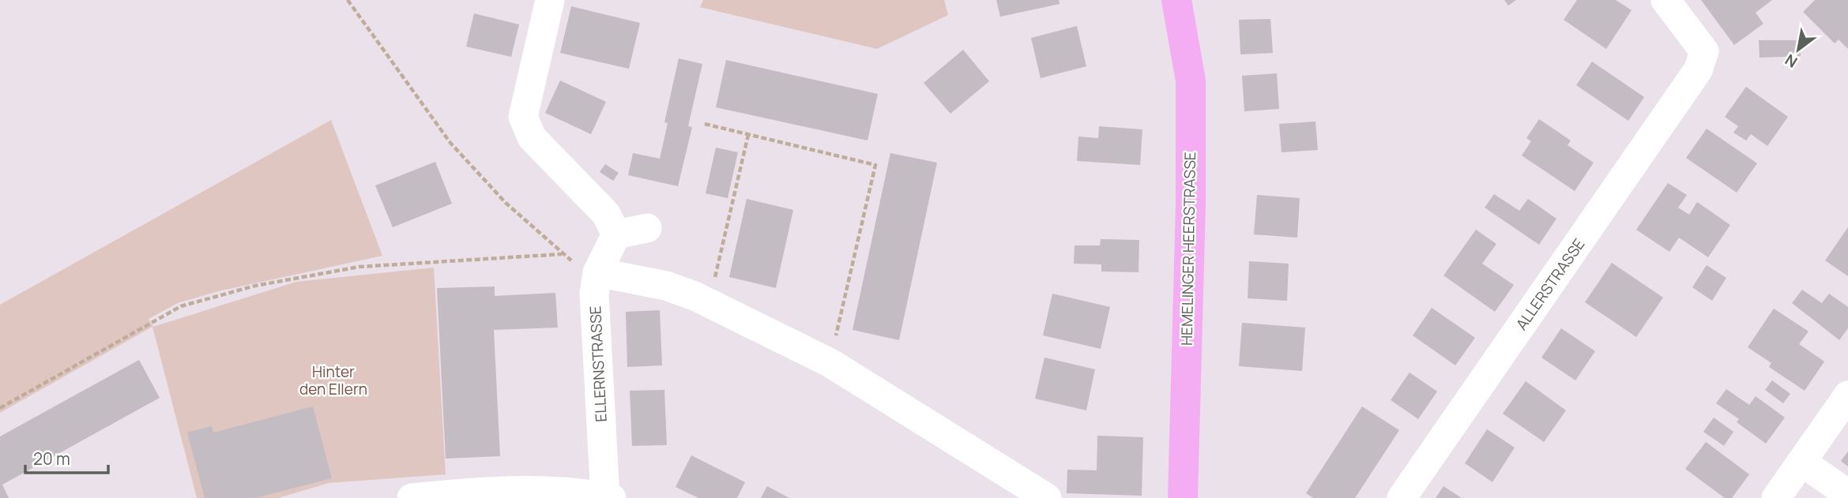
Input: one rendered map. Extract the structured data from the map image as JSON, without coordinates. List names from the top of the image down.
{
  "streets": {
    "main road": ["HEMELINGER HEERSTRASSE"],
    "street": ["ALLERSTRASSE", "ELLERNSTRASSE"]
  },
  "parks": ["Hinter den Ellern"],
  "scale_bar": "20 m",
  "north": "bottom left"
}
